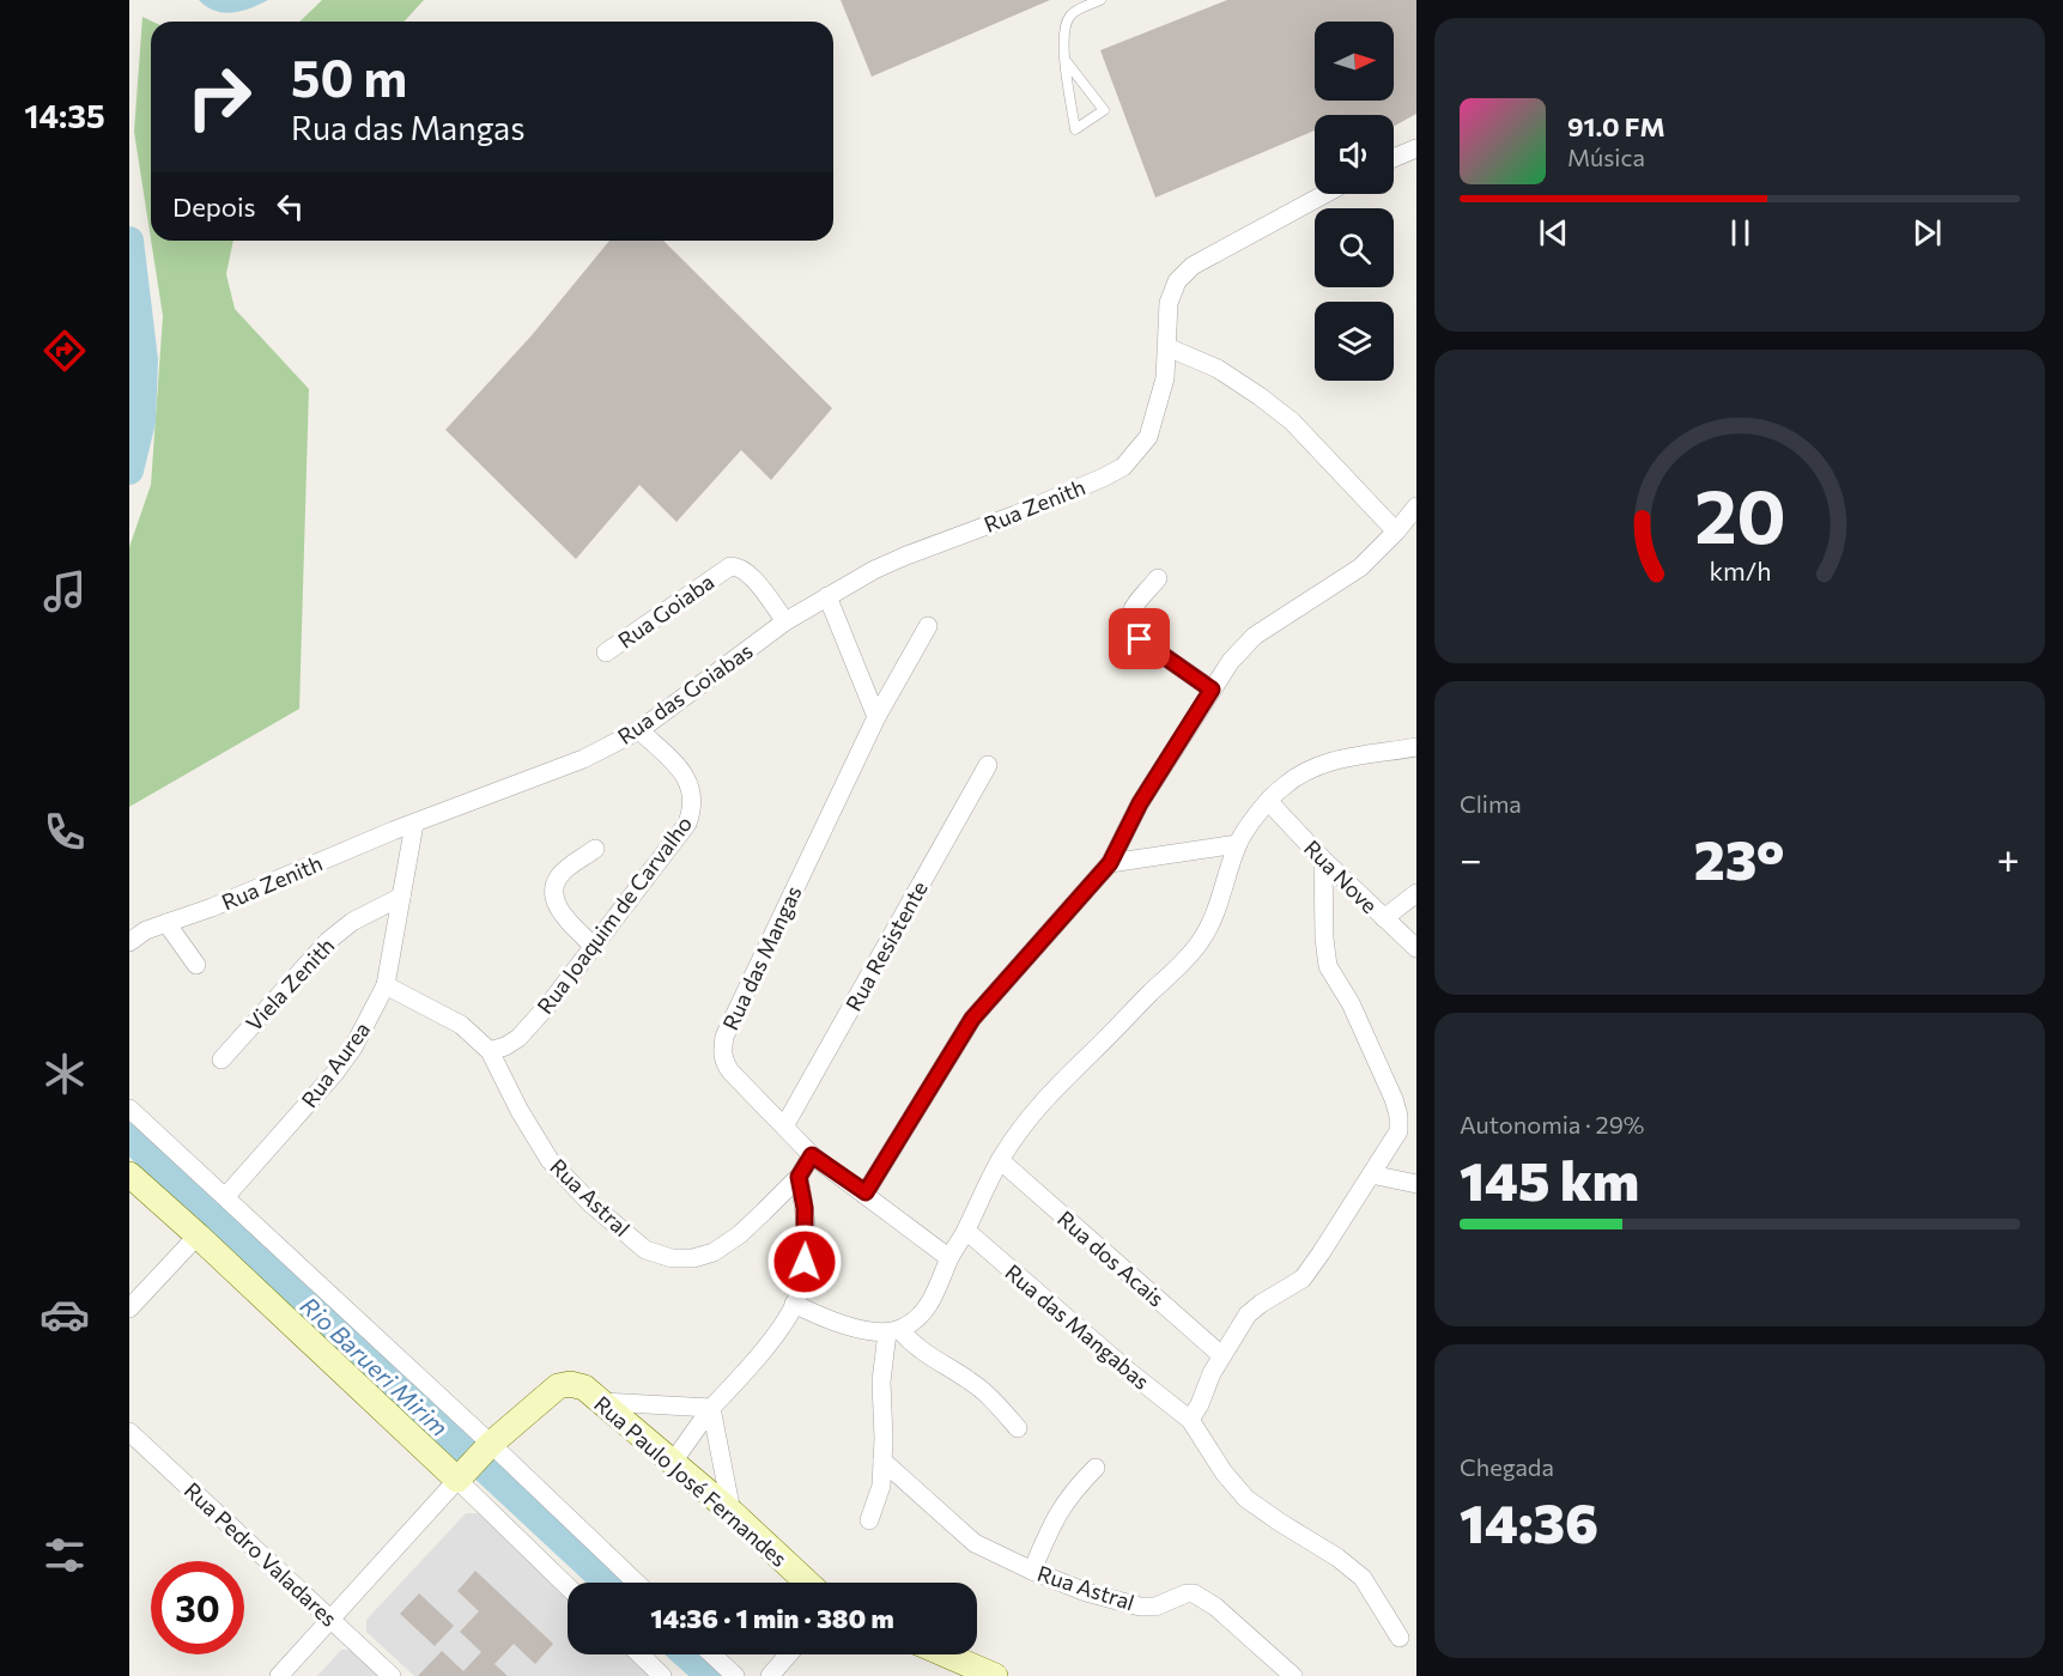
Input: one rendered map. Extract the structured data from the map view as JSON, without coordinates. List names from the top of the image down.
{
  "streets": {
    "main road": ["Rua Paulo José Fernandes"],
    "street": [
      "Rua Zenith",
      "Rua Goiaba",
      "Rua das Goiabas",
      "Rua Nove",
      "Rua Joaquim de Carvalho",
      "Rua Resistente",
      "Rua das Mangas",
      "Viela Zenith",
      "Rua Aurea",
      "Rua Astral",
      "Rua dos Acais",
      "Rua das Mangabas",
      "Rua Pedro Valadares"
    ]
  },
  "crossings": [
    ["Rua Zenith", "Rua das Goiabas"],
    ["Rua Zenith", "Rua Aurea"],
    ["Rua Goiaba", "Rua das Goiabas"],
    ["Rua das Goiabas", "Rua Joaquim de Carvalho"],
    ["Rua das Goiabas", "Rua Aurea"],
    ["Rua Joaquim de Carvalho", "Rua Astral"],
    ["Rua Resistente", "Rua das Mangas"],
    ["Rua das Mangas", "Rua Astral"],
    ["Viela Zenith", "Rua Aurea"],
    ["Rua Aurea", "Rua Astral"]
  ],
  "water": ["Rio Barueri Mirim"],
  "north": "right",
  "page": {
    "tabs": "14:35",
    "turn": ["50 m", "Rua das Mangas"],
    "song": ["91.0 FM", "Música"],
    "then": "Depois",
    "tile": [
      "Clima",
      ["Autonomia · 29%", "145 km"],
      ["Chegada", "14:36"]
    ],
    "heat": ["−", "23°", "+"],
    "limit": "30",
    "trip": "14:36 · 1 min · 380 m",
    "gauge": ["20", "km/h"]
  }
}
